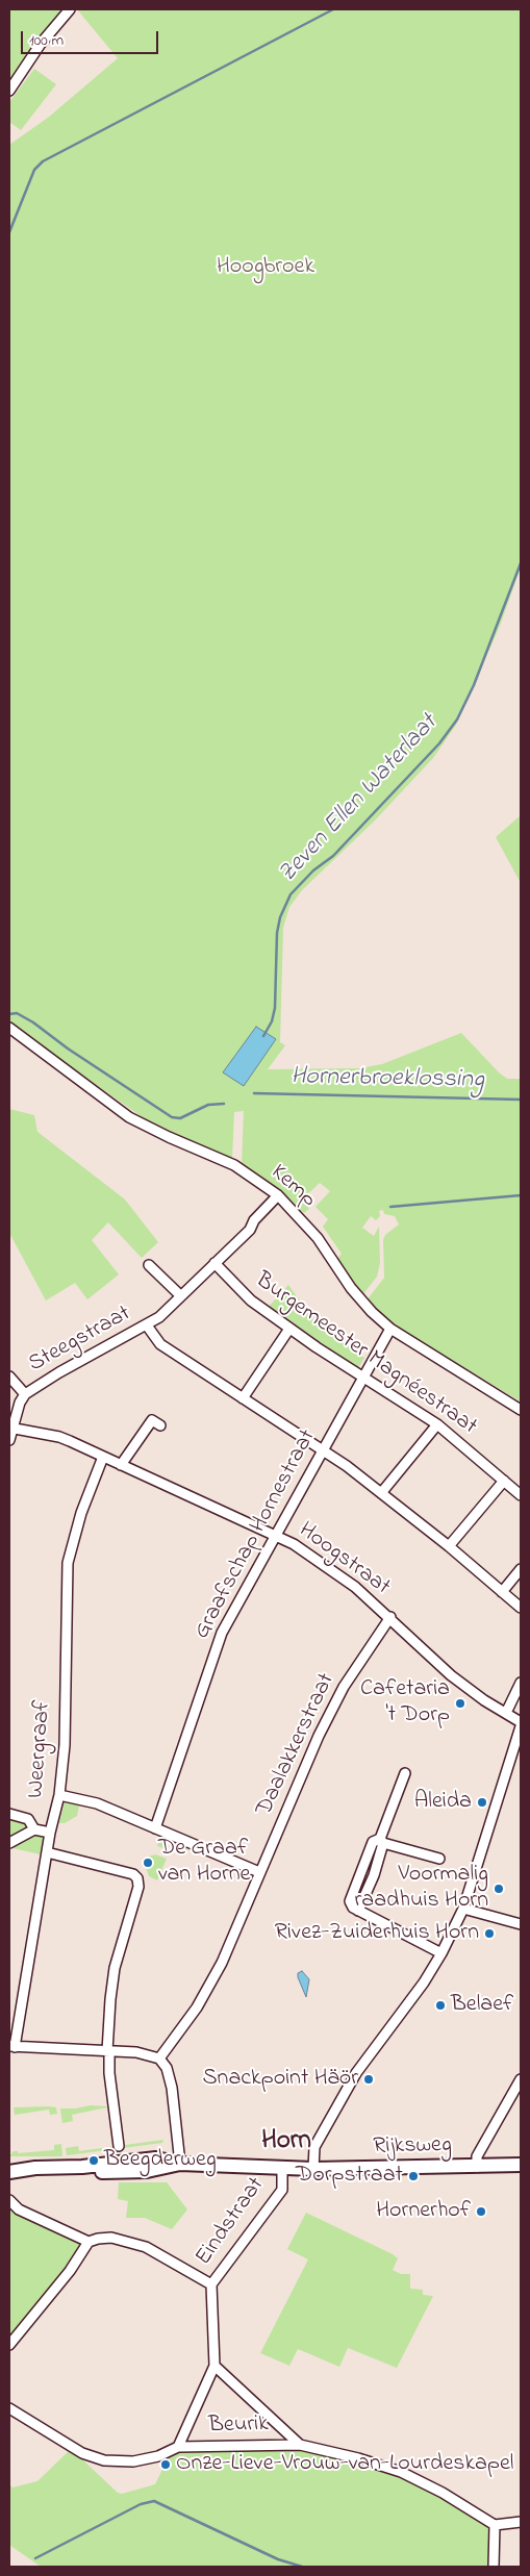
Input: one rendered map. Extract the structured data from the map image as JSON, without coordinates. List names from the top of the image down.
{
  "streets": {
    "main road": ["Rijksweg"],
    "street": [
      "Kemp",
      "Steegstraat",
      "Burgemeester Magnéestraat",
      "Graafschap Hornestraat",
      "Hoogstraat",
      "Daalakkerstraat",
      "Weergraaf",
      "Eindstraat",
      "Beurik"
    ]
  },
  "crossings": [
    ["Kemp", "Steegstraat"],
    ["Kemp", "Graafschap Hornestraat"],
    ["Steegstraat", "Burgemeester Magnéestraat"],
    ["Steegstraat", "Hoogstraat"],
    ["Burgemeester Magnéestraat", "Graafschap Hornestraat"],
    ["Graafschap Hornestraat", "Hoogstraat"],
    ["Hoogstraat", "Daalakkerstraat"],
    ["Hoogstraat", "Weergraaf"],
    ["Rijksweg", "Eindstraat"],
    ["Eindstraat", "Beurik"]
  ],
  "districts": ["Horn"],
  "water": ["Zeven Ellen Waterlaat", "Hornerbroeklossing"],
  "parks": ["Hoogbroek"],
  "places": [
    "Cafetaria 't Dorp",
    "Aleida",
    "De Graaf van Horne",
    "Voormalig raadhuis Horn",
    "Rivez-Zuiderhuis Horn",
    "Belaef",
    "Snackpoint Häör",
    "Beegderweg",
    "Dorpstraat",
    "Hornerhof",
    "Onze-Lieve-Vrouw-van-Lourdeskapel"
  ],
  "scale_bar": "100 m"
}
